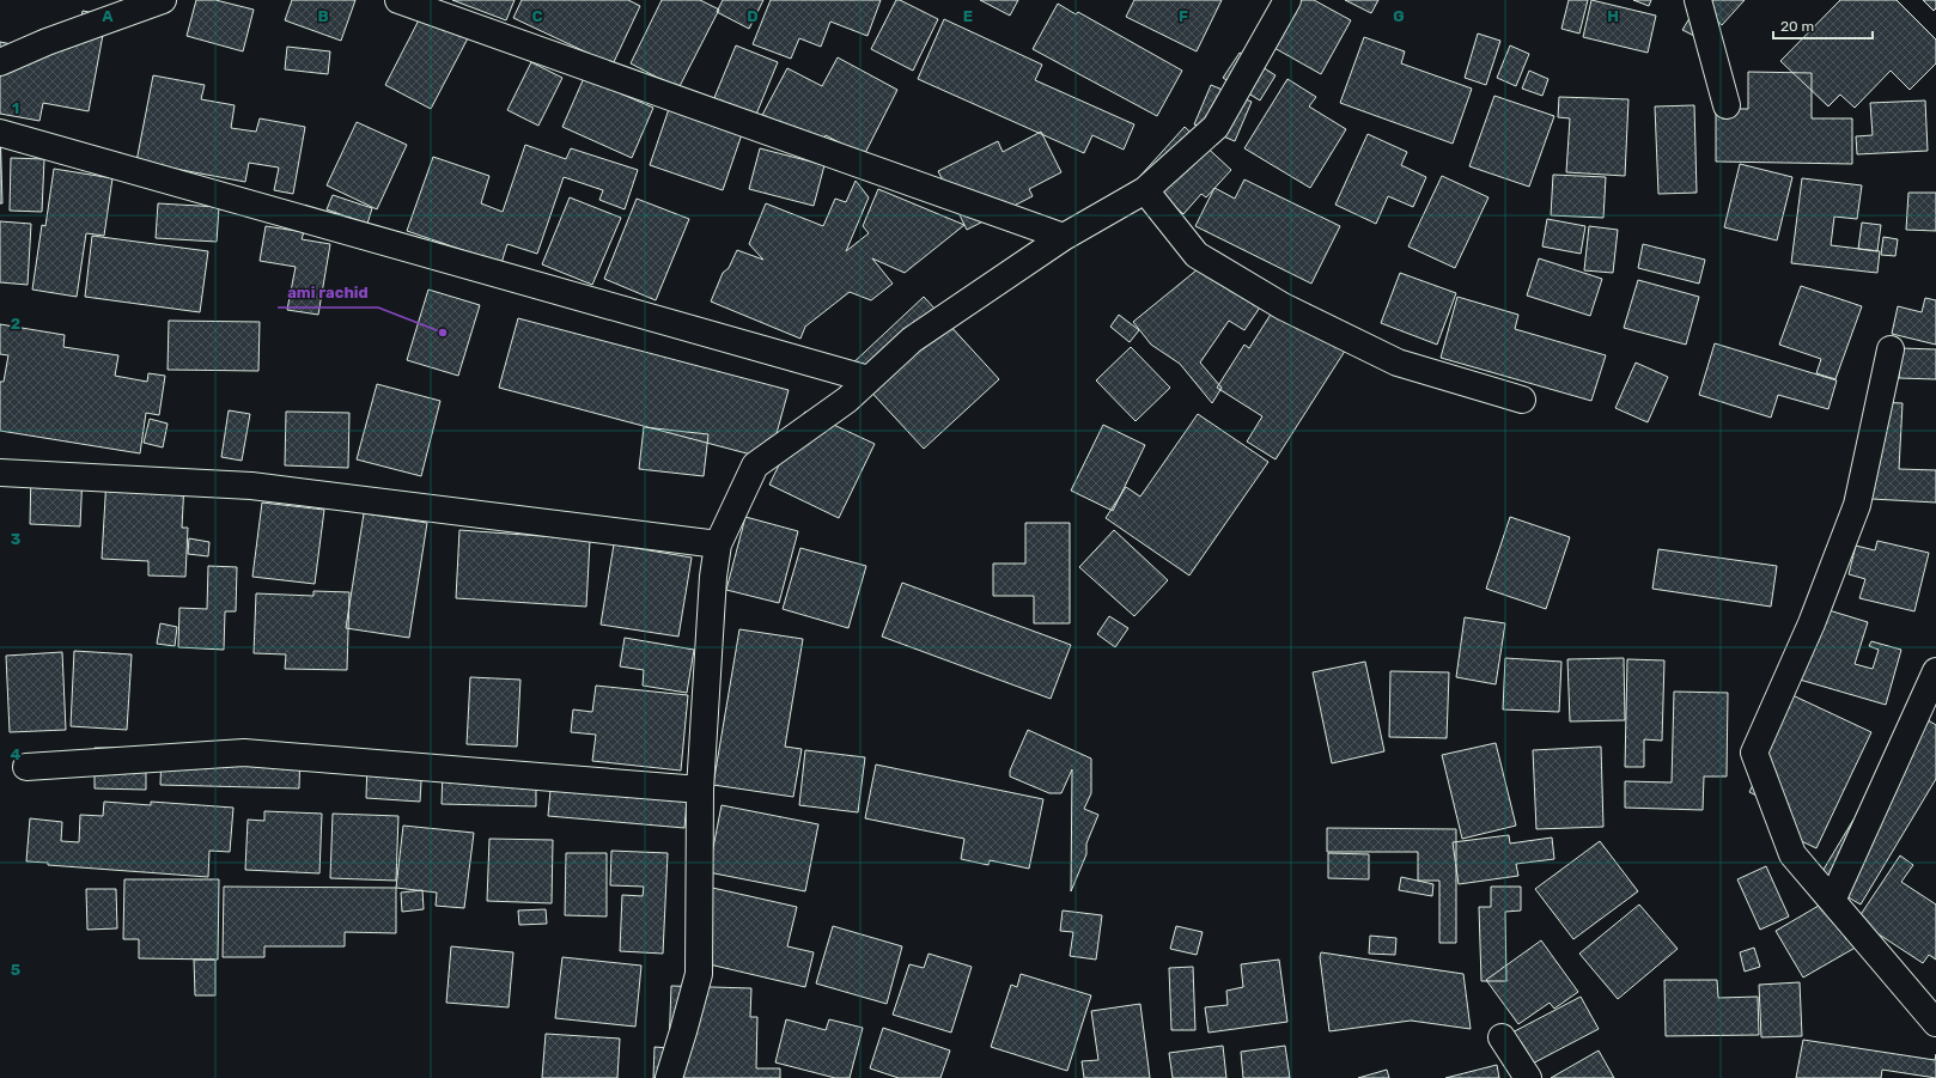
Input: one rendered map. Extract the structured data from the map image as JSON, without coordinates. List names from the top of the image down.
{
  "places": ["ami rachid"],
  "scale_bar": "20 m",
  "grid": {
    "columns": [
      "A",
      "B",
      "C",
      "D",
      "E",
      "F",
      "G",
      "H"
    ],
    "rows": [
      "1",
      "2",
      "3",
      "4",
      "5"
    ]
  }
}
